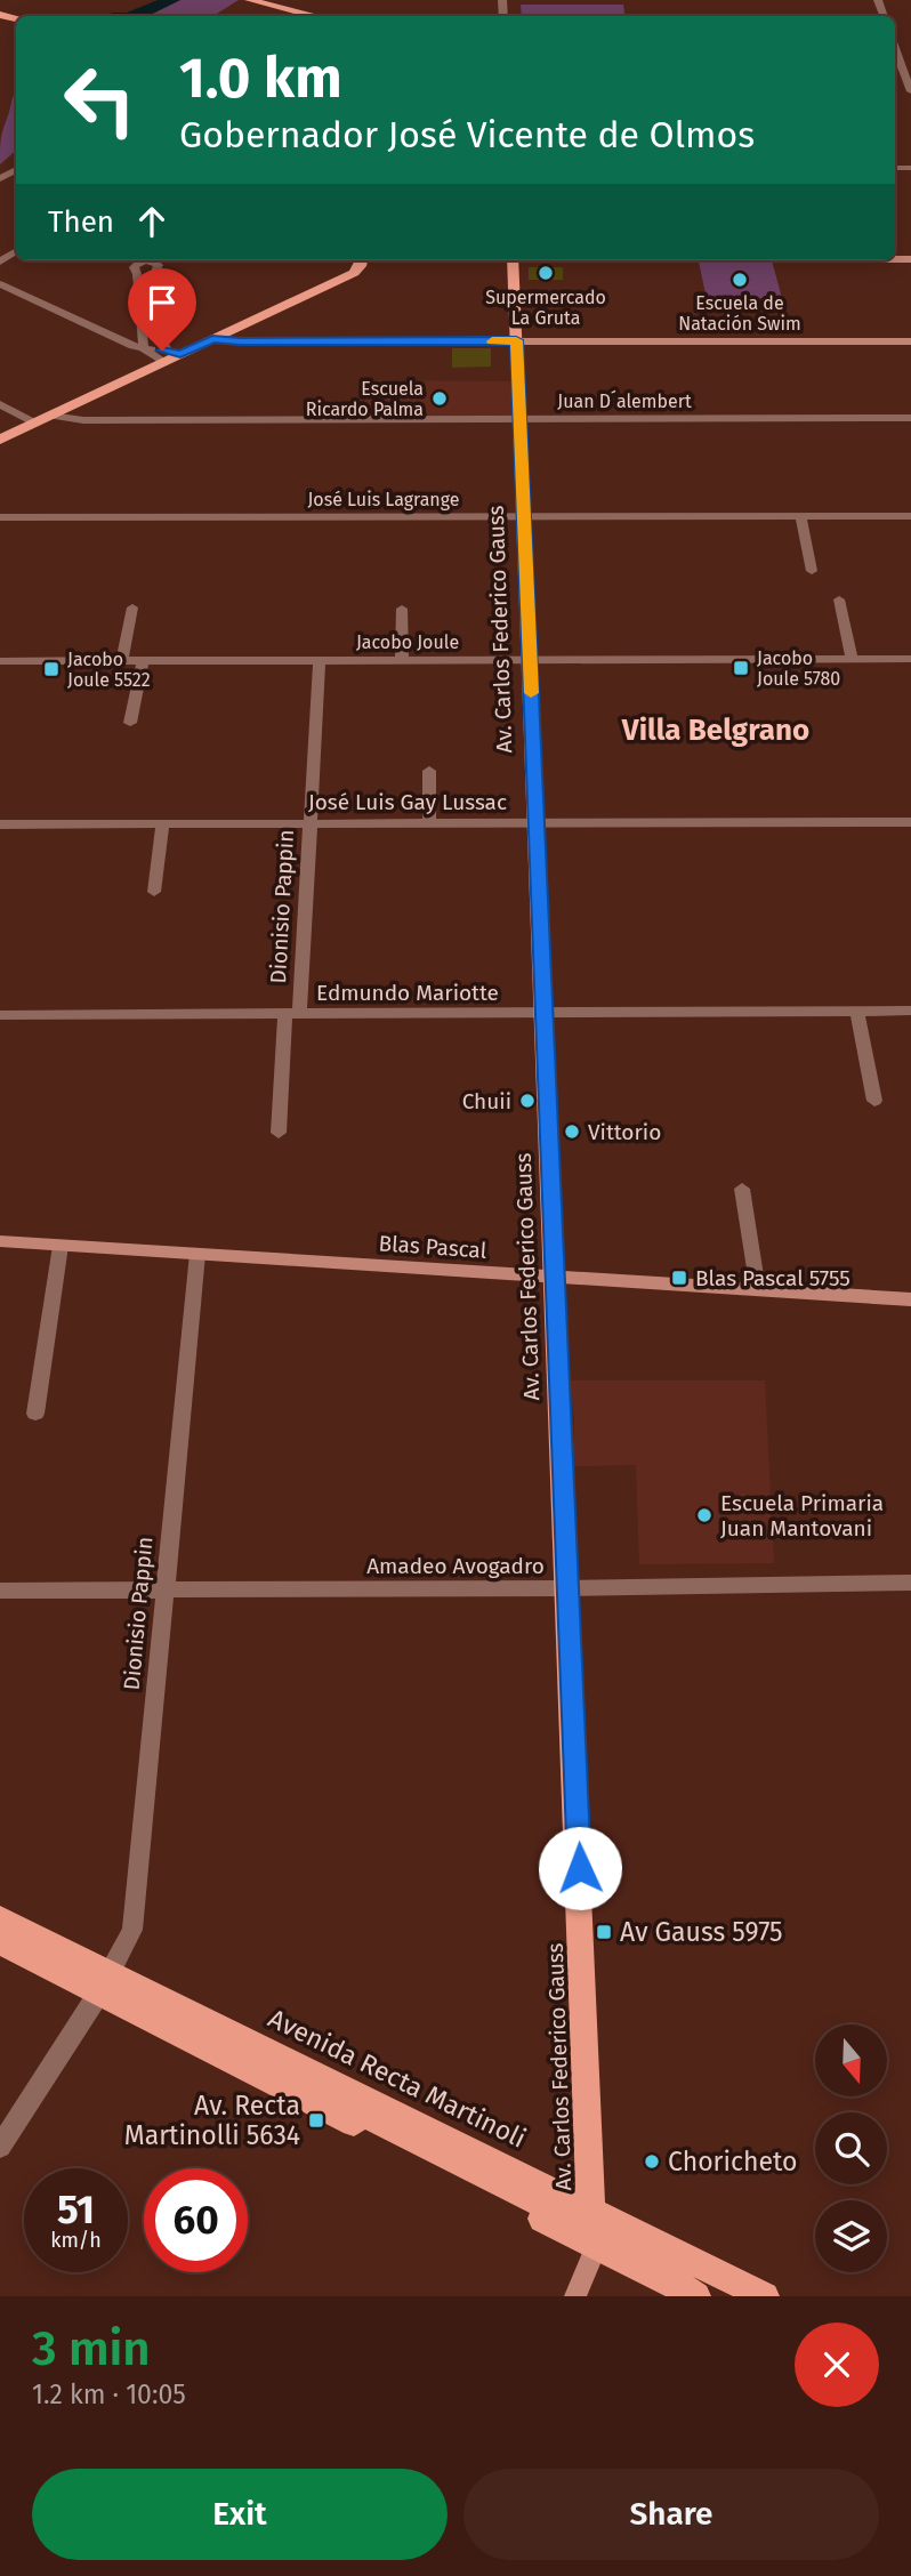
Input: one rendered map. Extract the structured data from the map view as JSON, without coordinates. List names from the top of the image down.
{
  "streets": {
    "main road": ["Av. Carlos Federico Gauss", "Blas Pascal", "Avenida Recta Martinoli"],
    "street": [
      "Juan D´alembert",
      "José Luis Lagrange",
      "Jacobo Joule",
      "José Luis Gay Lussac",
      "Dionisio Pappin",
      "Edmundo Mariotte",
      "Amadeo Avogadro"
    ]
  },
  "crossings": [
    ["Juan D´alembert", "Av. Carlos Federico Gauss"],
    ["José Luis Lagrange", "Av. Carlos Federico Gauss"],
    ["Av. Carlos Federico Gauss", "Jacobo Joule"],
    ["Av. Carlos Federico Gauss", "José Luis Gay Lussac"],
    ["Av. Carlos Federico Gauss", "Edmundo Mariotte"],
    ["Av. Carlos Federico Gauss", "Blas Pascal"],
    ["Av. Carlos Federico Gauss", "Amadeo Avogadro"],
    ["Av. Carlos Federico Gauss", "Avenida Recta Martinoli"],
    ["Jacobo Joule", "Dionisio Pappin"],
    ["José Luis Gay Lussac", "Dionisio Pappin"],
    ["Dionisio Pappin", "Edmundo Mariotte"],
    ["Dionisio Pappin", "Blas Pascal"],
    ["Dionisio Pappin", "Amadeo Avogadro"],
    ["Dionisio Pappin", "Avenida Recta Martinoli"]
  ],
  "districts": ["Villa Belgrano"],
  "places": {
    "other": [
      "Supermercado La Gruta",
      "Escuela de Natación Swim",
      "Escuela Ricardo Palma",
      "Chuii",
      "Vittorio",
      "Escuela Primaria Juan Mantovani",
      "Choricheto"
    ],
    "transit": [
      "Jacobo Joule 5780",
      "Jacobo Joule 5522",
      "Blas Pascal 5755",
      "Av Gauss 5975",
      "Av. Recta Martinolli 5634"
    ]
  },
  "north": "bottom",
  "page": {
    "turn": ["1.0 km", "Gobernador José Vicente de Olmos"],
    "then": "Then",
    "speed": "51 km/h",
    "limit": "60",
    "heading": ["3 min", "1.2 km · 10:05"],
    "buttons": ["Exit", "Share"]
  }
}
